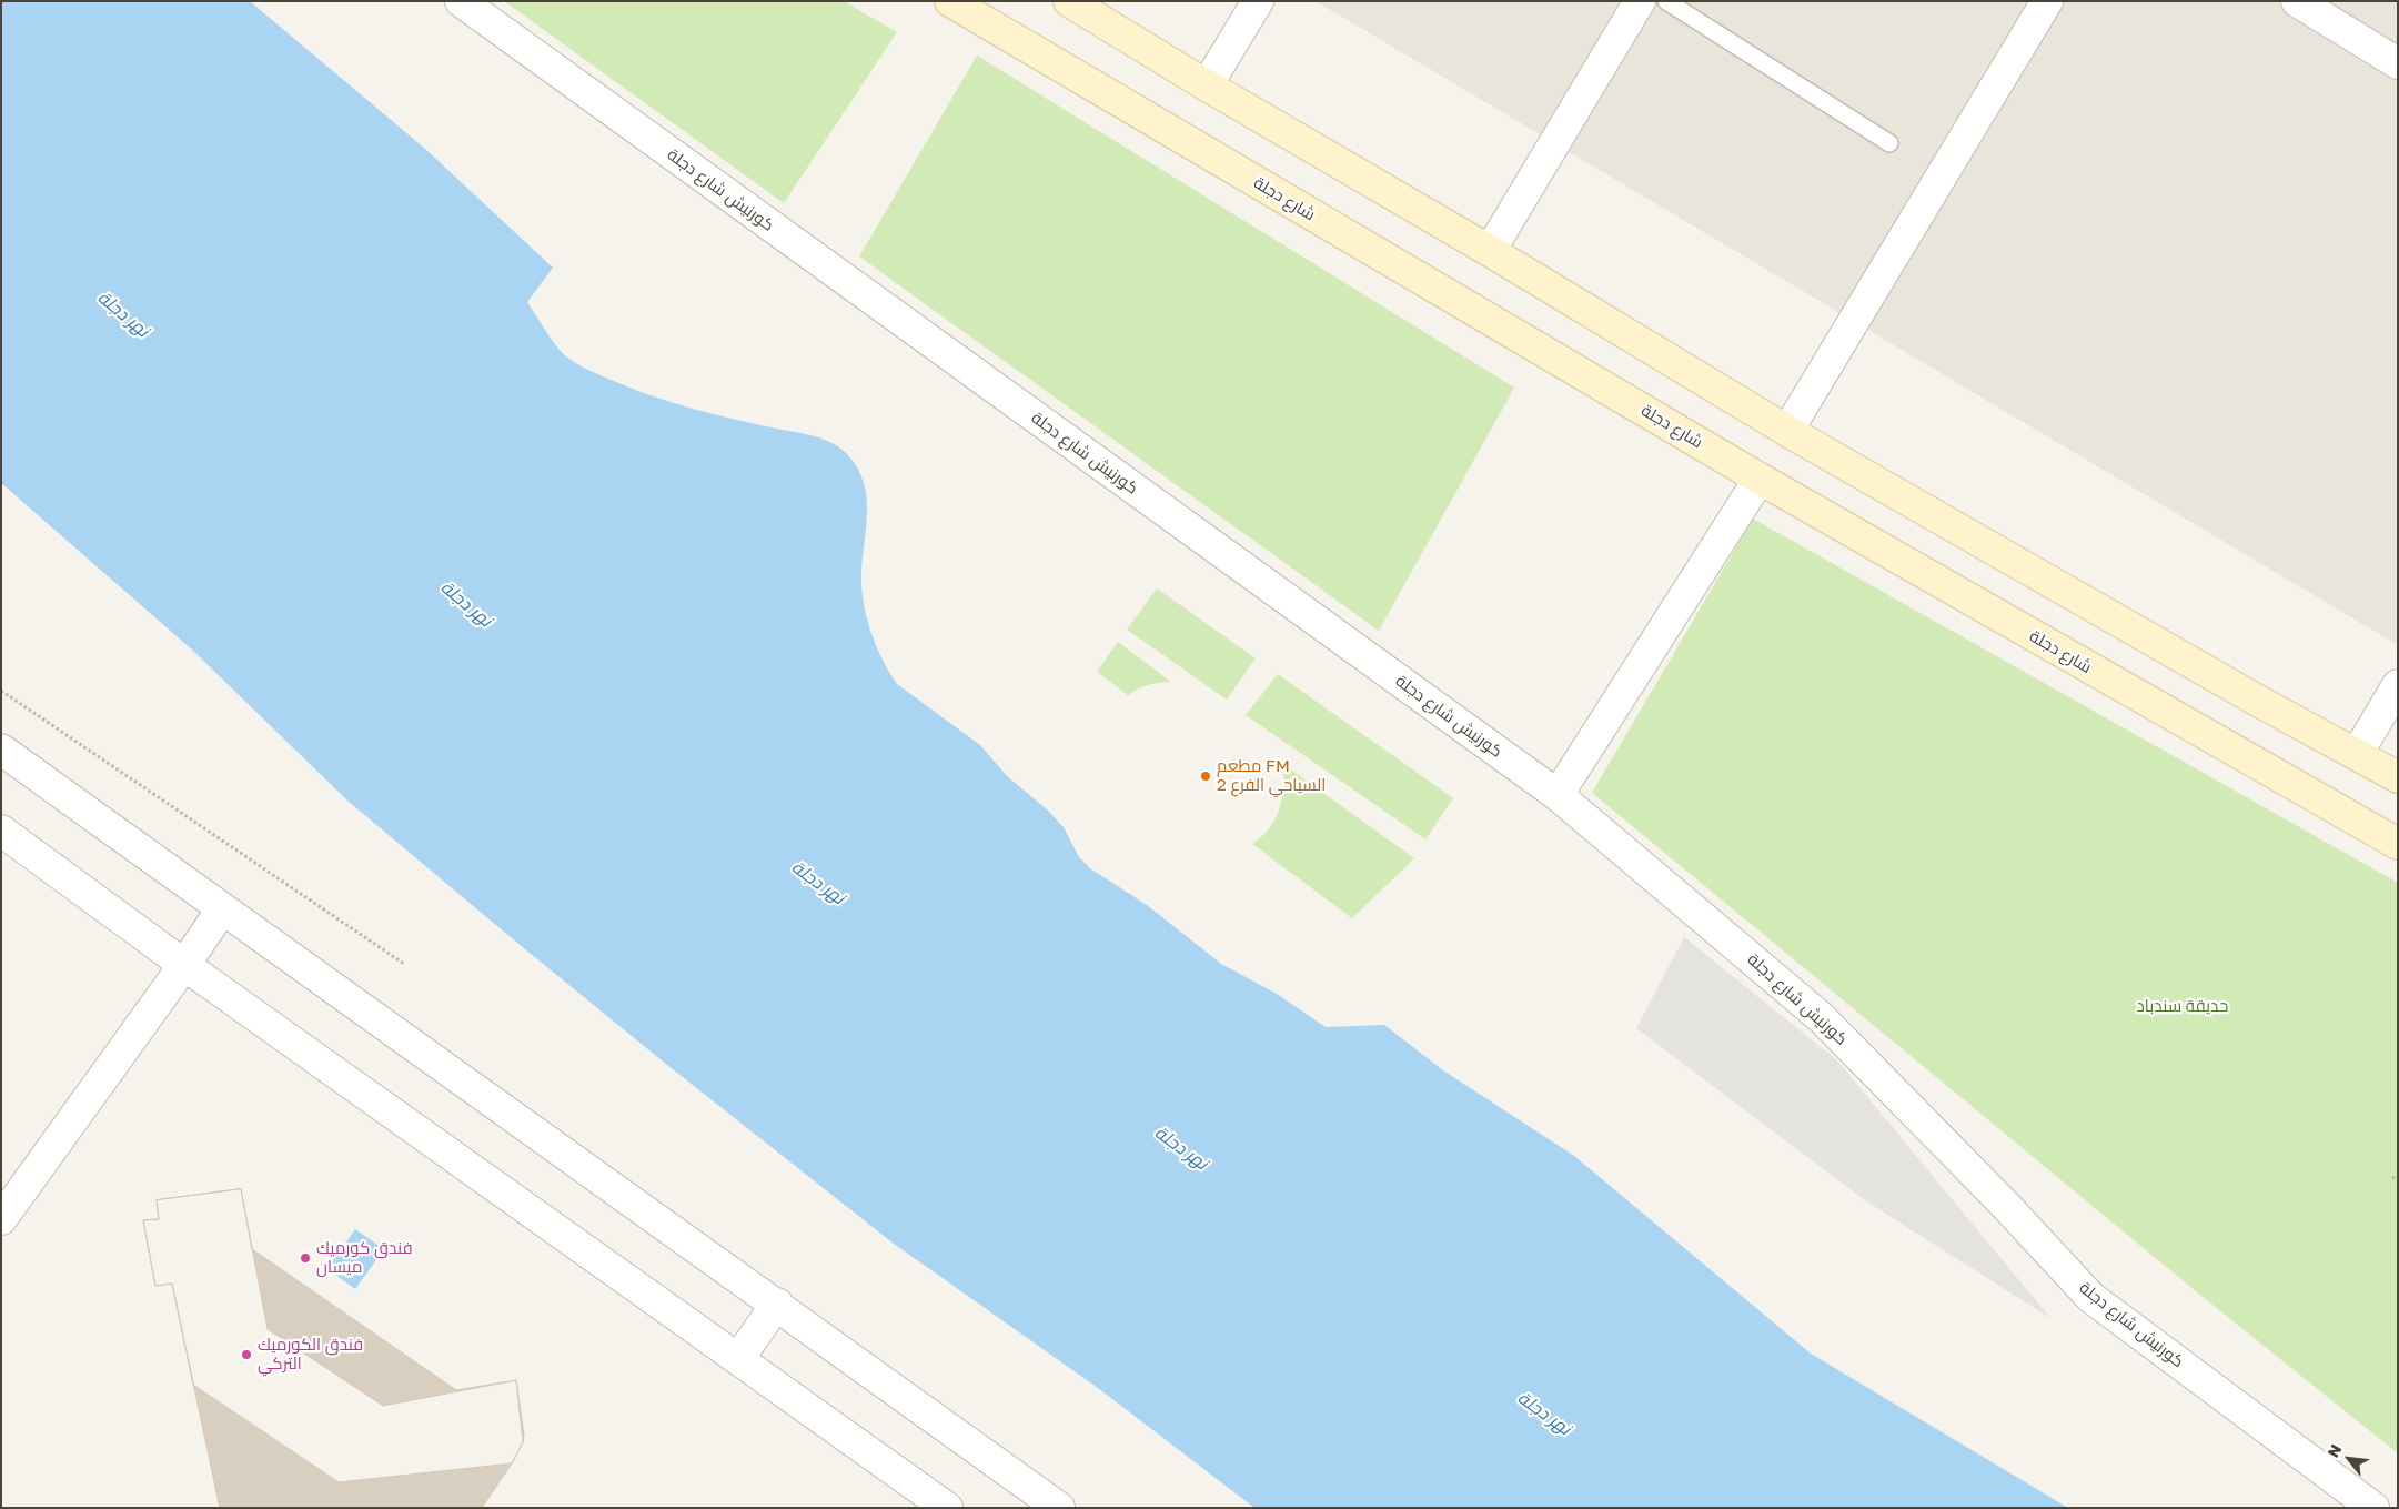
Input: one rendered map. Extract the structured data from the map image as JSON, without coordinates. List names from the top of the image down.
{
  "streets": {
    "main road": ["شارع دجلة"],
    "street": ["كورنيش شارع دجلة"]
  },
  "water": ["نهر دجلة"],
  "parks": ["حديقة سندباد"],
  "places": ["مطعم FM السياحي الفرع 2", "فندق كورميك ميسان", "فندق الكورميك التركي"],
  "north": "top left"
}
